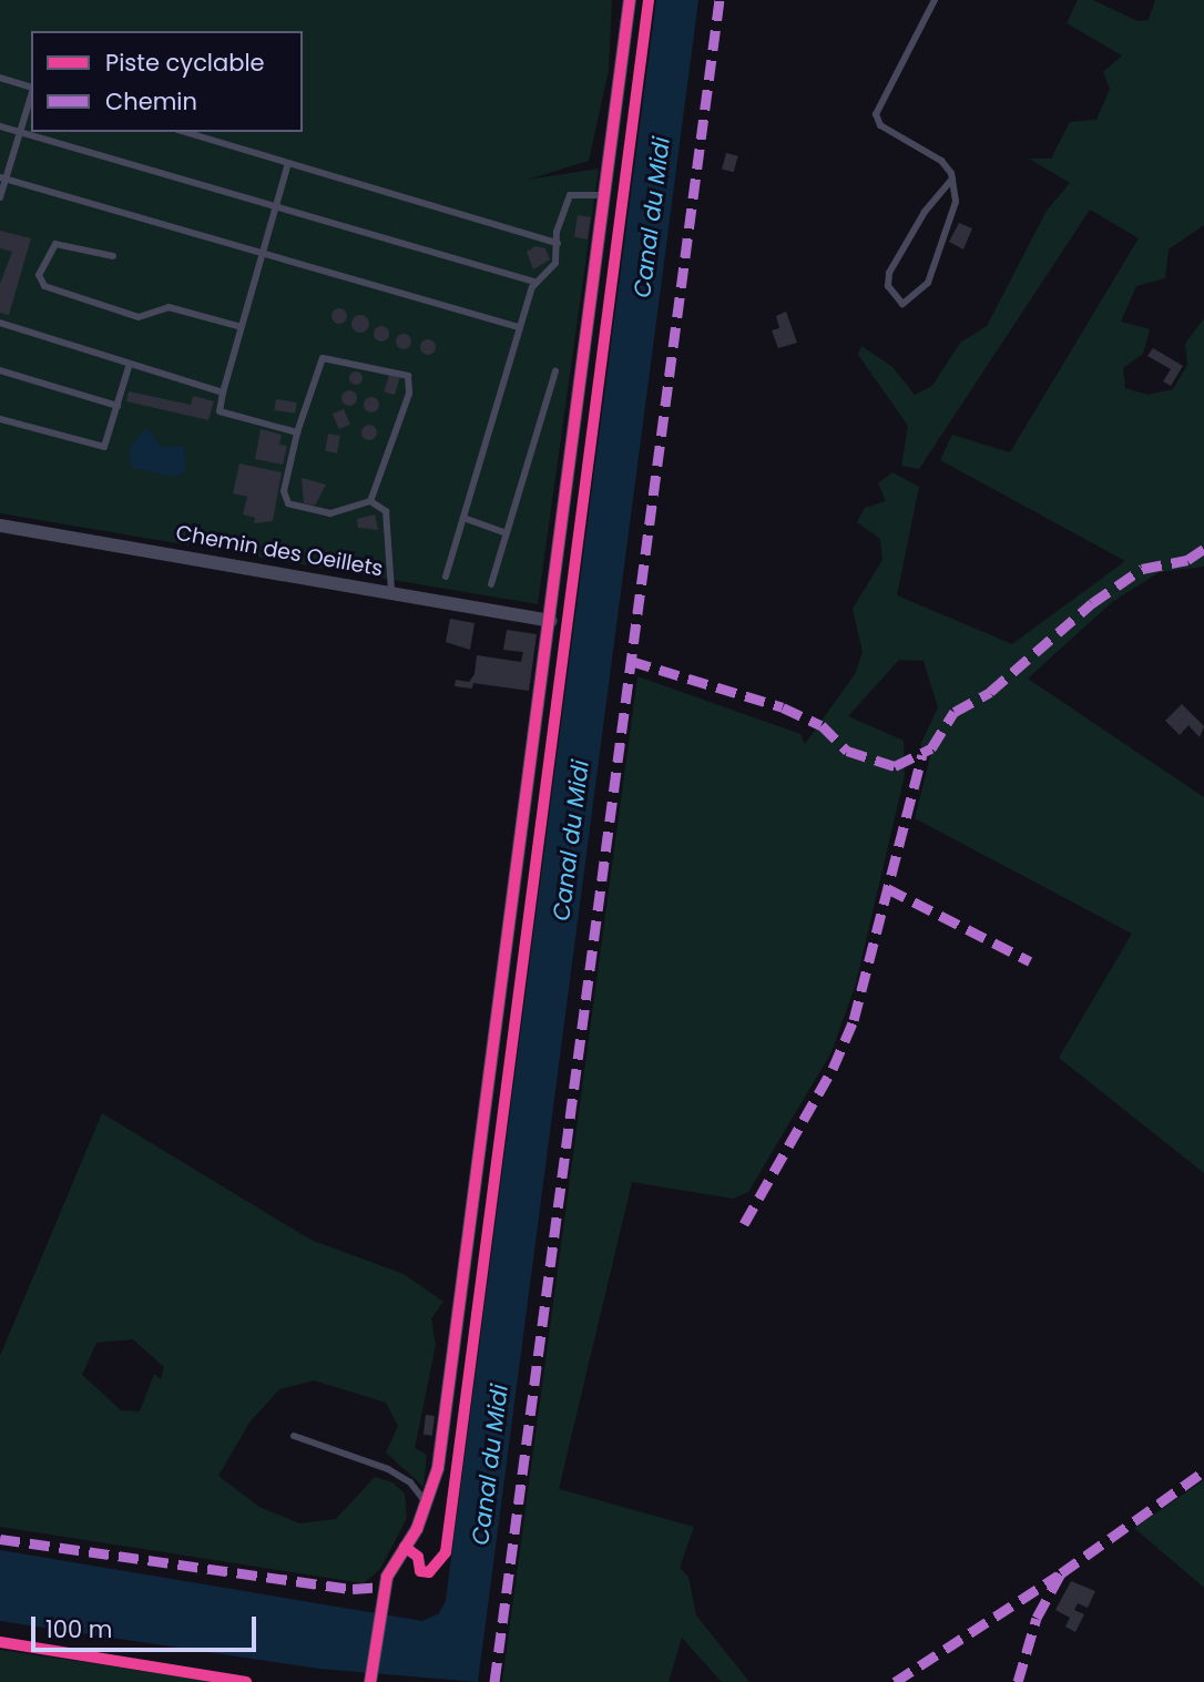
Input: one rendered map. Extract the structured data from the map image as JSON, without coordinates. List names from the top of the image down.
{
  "streets": {
    "street": ["Chemin des Oeillets"]
  },
  "water": ["Canal du Midi"],
  "legend": ["Piste cyclable", "Chemin"],
  "scale_bar": "100 m"
}
